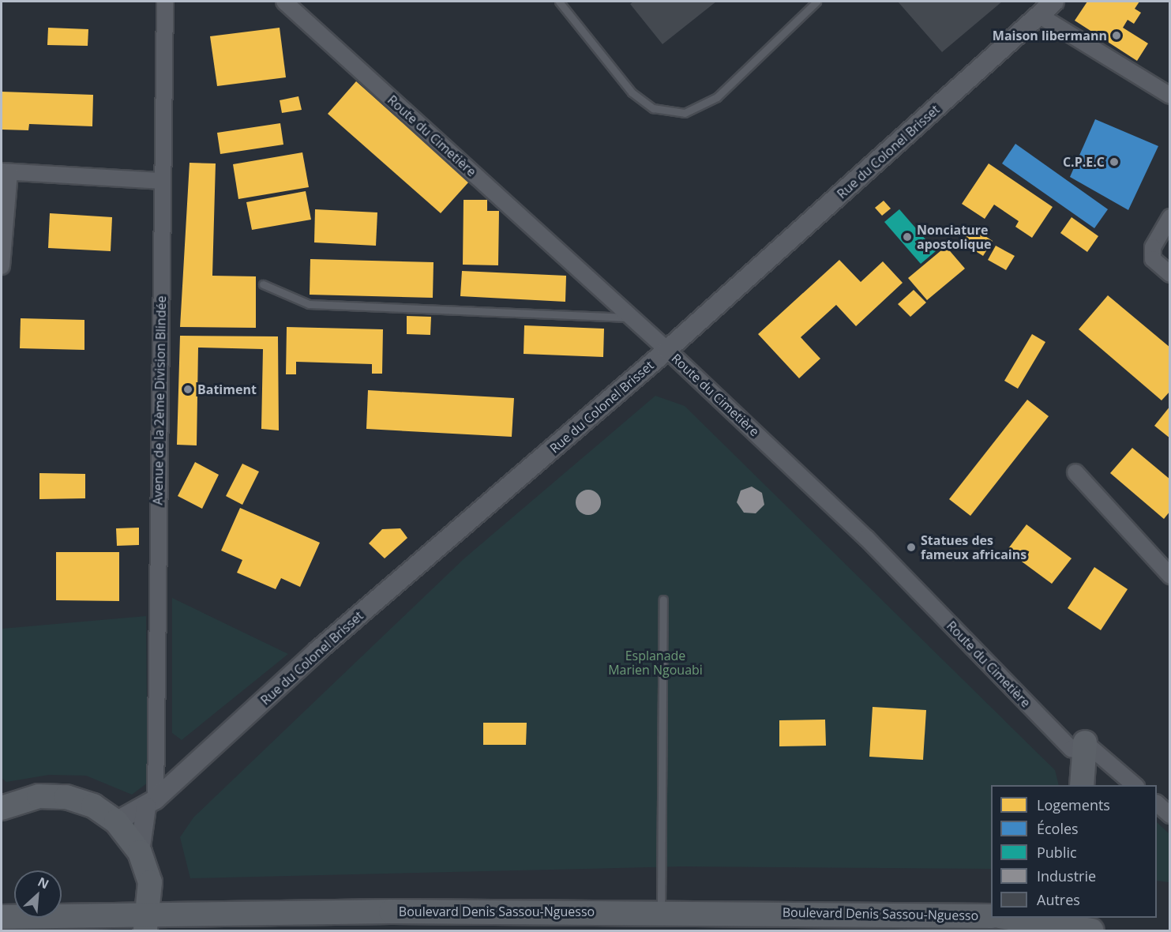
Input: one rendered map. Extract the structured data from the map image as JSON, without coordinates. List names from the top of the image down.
{
  "streets": {
    "main road": ["Boulevard Denis Sassou-Nguesso"],
    "street": ["Route du Cimetière", "Rue du Colonel Brisset", "Avenue de la 2ème Division Blindée"]
  },
  "crossings": [
    ["Route du Cimetière", "Rue du Colonel Brisset"],
    ["Rue du Colonel Brisset", "Avenue de la 2ème Division Blindée"]
  ],
  "parks": ["Esplanade Marien Ngouabi"],
  "places": [
    "Maison libermann",
    "C.P.E.C",
    "Nonciature apostolique",
    "Batiment",
    "Statues des fameux africains"
  ],
  "legend": [
    "Logements",
    "Écoles",
    "Public",
    "Industrie",
    "Autres"
  ],
  "north": "top right"
}
